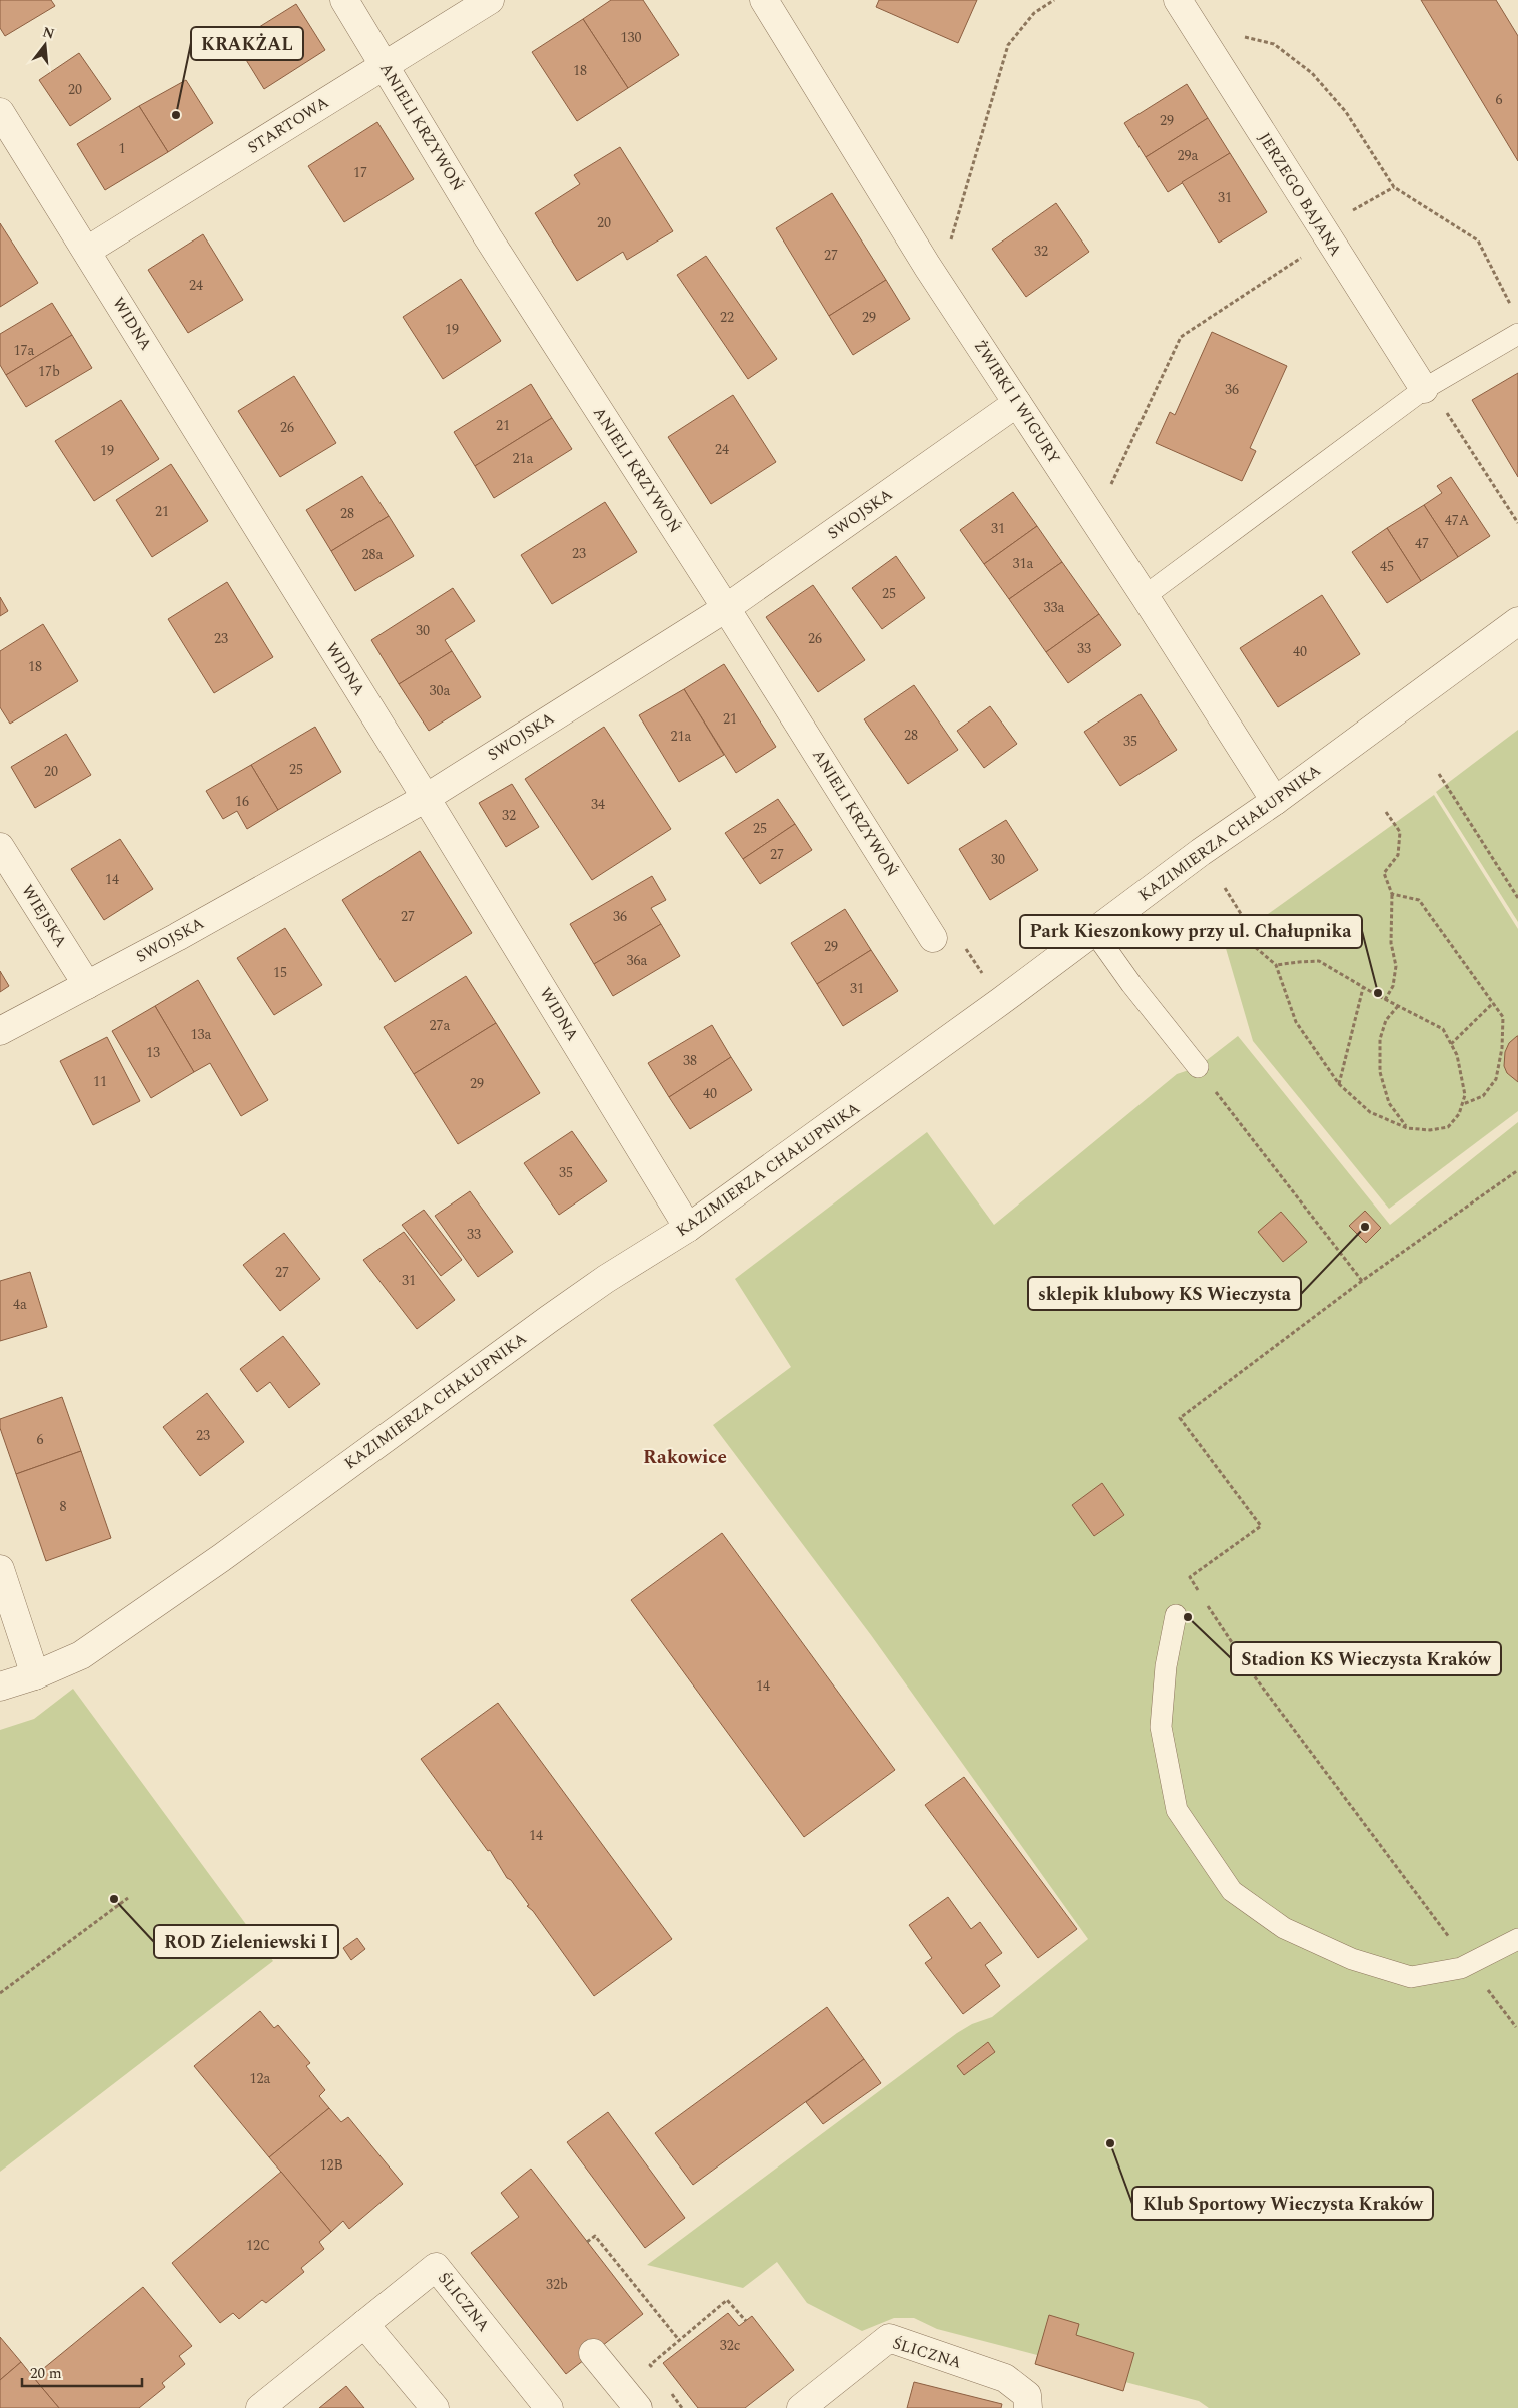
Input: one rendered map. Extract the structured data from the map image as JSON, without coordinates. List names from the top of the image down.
{
  "streets": {
    "street": [
      "STARTOWA",
      "ANIELI KRZYWOŃ",
      "JERZEGO BAJANA",
      "WIDNA",
      "ŻWIRKI I WIGURY",
      "SWOJSKA",
      "KAZIMIERZA CHAŁUPNIKA",
      "WIEJSKA",
      "ŚLICZNA"
    ]
  },
  "crossings": [
    ["STARTOWA", "ANIELI KRZYWOŃ"],
    ["STARTOWA", "WIDNA"],
    ["ANIELI KRZYWOŃ", "SWOJSKA"],
    ["WIDNA", "SWOJSKA"],
    ["WIDNA", "KAZIMIERZA CHAŁUPNIKA"],
    ["ŻWIRKI I WIGURY", "SWOJSKA"],
    ["ŻWIRKI I WIGURY", "KAZIMIERZA CHAŁUPNIKA"],
    ["SWOJSKA", "WIEJSKA"]
  ],
  "districts": ["Rakowice"],
  "places": [
    "KRAKŻAL",
    "Park Kieszonkowy przy ul. Chałupnika",
    "sklepik klubowy KS Wieczysta",
    "Stadion KS Wieczysta Kraków",
    "ROD Zieleniewski I",
    "Klub Sportowy Wieczysta Kraków"
  ],
  "house_numbers": [
    "130",
    "18",
    "20",
    "6",
    "29",
    "1",
    "29a",
    "17",
    "31",
    "20",
    "32",
    "27",
    "24",
    "22",
    "29",
    "19",
    "17a",
    "17b",
    "36",
    "21",
    "26",
    "24",
    "19",
    "21a",
    "21",
    "28",
    "47A",
    "31",
    "47",
    "23",
    "28a",
    "31a",
    "45",
    "25",
    "33a",
    "30",
    "23",
    "26",
    "33",
    "40",
    "18",
    "30a",
    "21",
    "28",
    "21a",
    "35",
    "25",
    "20",
    "16",
    "34",
    "32",
    "25",
    "27",
    "30",
    "14",
    "27",
    "36",
    "29",
    "36a",
    "15",
    "31",
    "27a",
    "13a",
    "13",
    "38",
    "11",
    "29",
    "40",
    "35",
    "33",
    "27",
    "31",
    "4a",
    "23",
    "6",
    "8",
    "14",
    "14",
    "12a",
    "12B",
    "12C",
    "32b",
    "32c"
  ],
  "scale_bar": "20 m",
  "north": "top"
}
